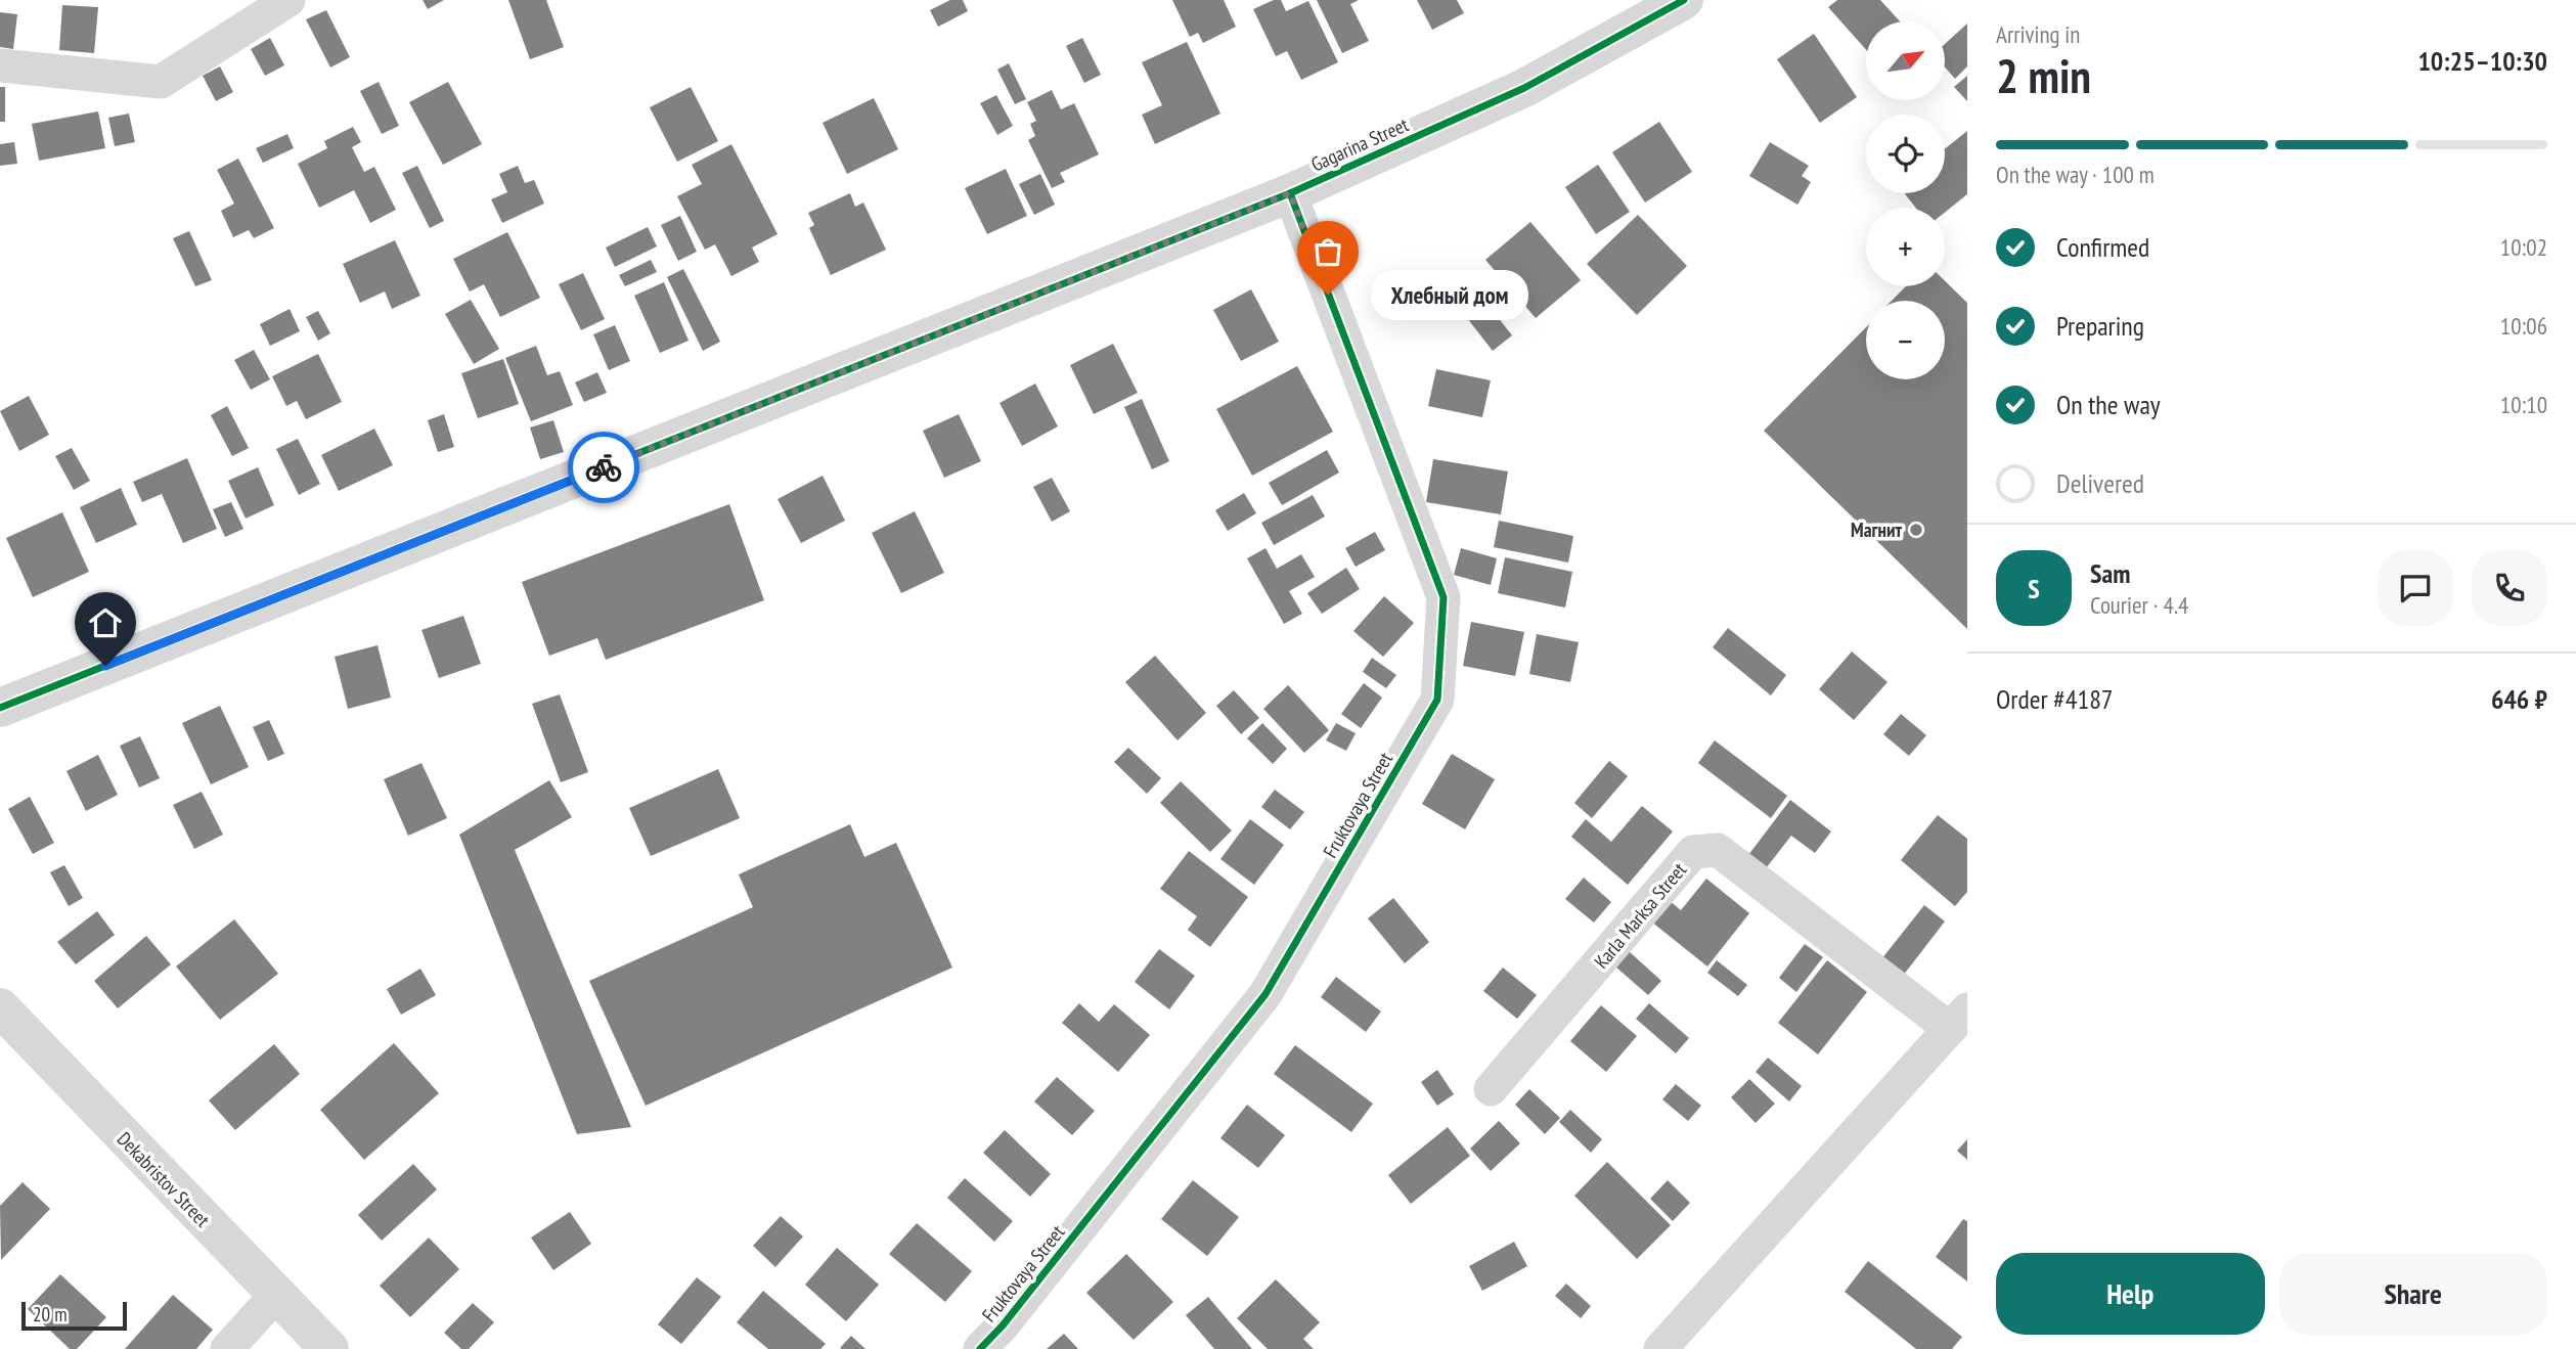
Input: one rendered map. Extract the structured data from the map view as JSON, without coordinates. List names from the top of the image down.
{
  "streets": {
    "street": [
      "Gagarina Street",
      "Fruktovaya Street",
      "Karla Marksa Street",
      "Dekabristov Street"
    ]
  },
  "crossings": [
    ["Gagarina Street", "Fruktovaya Street"]
  ],
  "places": ["Хлебный дом", "Магнит"],
  "scale_bar": "20 m",
  "north": "top right",
  "page": {
    "heading": ["2 min", "Arriving in", "10:25–10:30"],
    "panel": [
      "Sam",
      "Courier · 4.4",
      "Order #4187",
      "646 ₽"
    ],
    "map_buttons": ["+", "−"],
    "bar": "On the way · 100 m",
    "list": [
      ["Confirmed", "10:02"],
      ["Preparing", "10:06"],
      ["On the way", "10:10"],
      "Delivered"
    ],
    "bubble": "Хлебный дом",
    "round": "S",
    "buttons": ["Help", "Share"],
    "scale": "20 m"
  }
}
